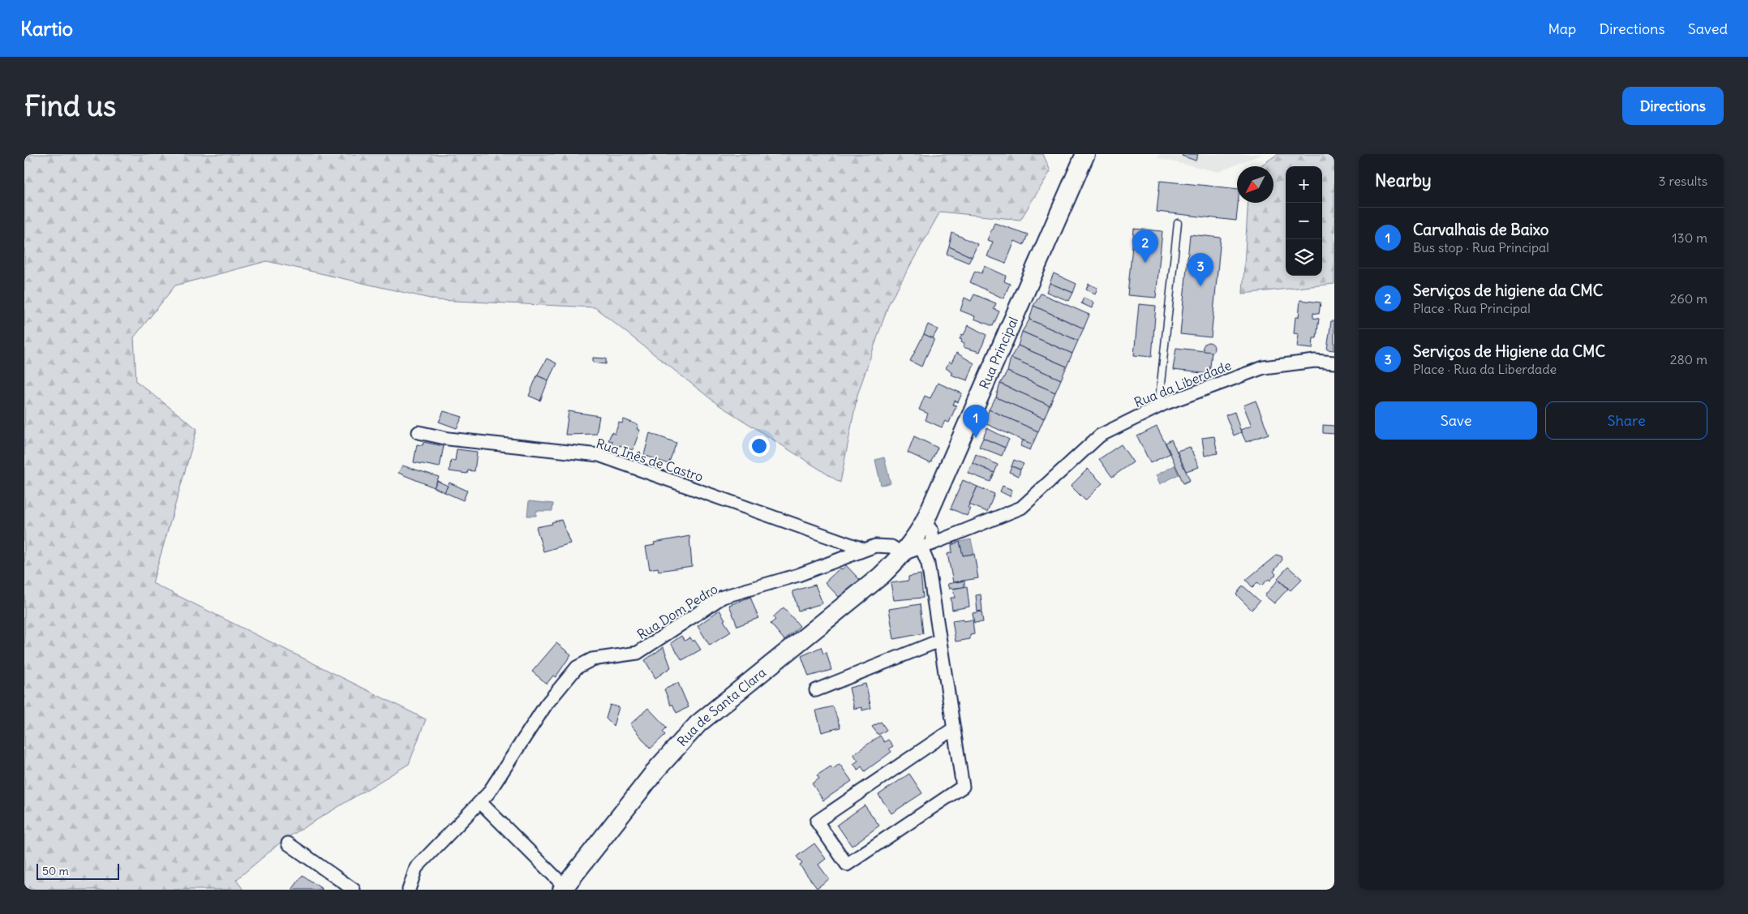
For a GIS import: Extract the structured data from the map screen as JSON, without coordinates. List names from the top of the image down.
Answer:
{
  "streets": {
    "street": [
      "Rua Principal",
      "Rua da Liberdade",
      "Rua Inês de Castro",
      "Rua Dom Pedro",
      "Rua de Santa Clara"
    ]
  },
  "crossings": [
    ["Rua Principal", "Rua da Liberdade"],
    ["Rua Principal", "Rua Dom Pedro"],
    ["Rua Principal", "Rua de Santa Clara"],
    ["Rua da Liberdade", "Rua Dom Pedro"],
    ["Rua da Liberdade", "Rua de Santa Clara"],
    ["Rua Inês de Castro", "Rua Dom Pedro"],
    ["Rua Dom Pedro", "Rua de Santa Clara"]
  ],
  "scale_bar": "50 m",
  "north": "bottom left",
  "page": {
    "header": "Kartio",
    "nav": ["Map", "Directions", "Saved"],
    "buttons": [
      "Directions",
      ["Save", "Share"]
    ],
    "title": "Find us",
    "heading": ["Nearby", "3 results"],
    "map_buttons": ["+", "−"],
    "list": [
      {
        "mark": "1",
        "name": "Carvalhais de Baixo",
        "note": "Bus stop · Rua Principal",
        "value": "130 m"
      },
      {
        "mark": "2",
        "name": "Serviços de higiene da CMC",
        "note": "Place · Rua Principal",
        "value": "260 m"
      },
      {
        "mark": "3",
        "name": "Serviços de Higiene da CMC",
        "note": "Place · Rua da Liberdade",
        "value": "280 m"
      }
    ],
    "pins": ["2", "3", "1"],
    "scale": "50 m"
  }
}
